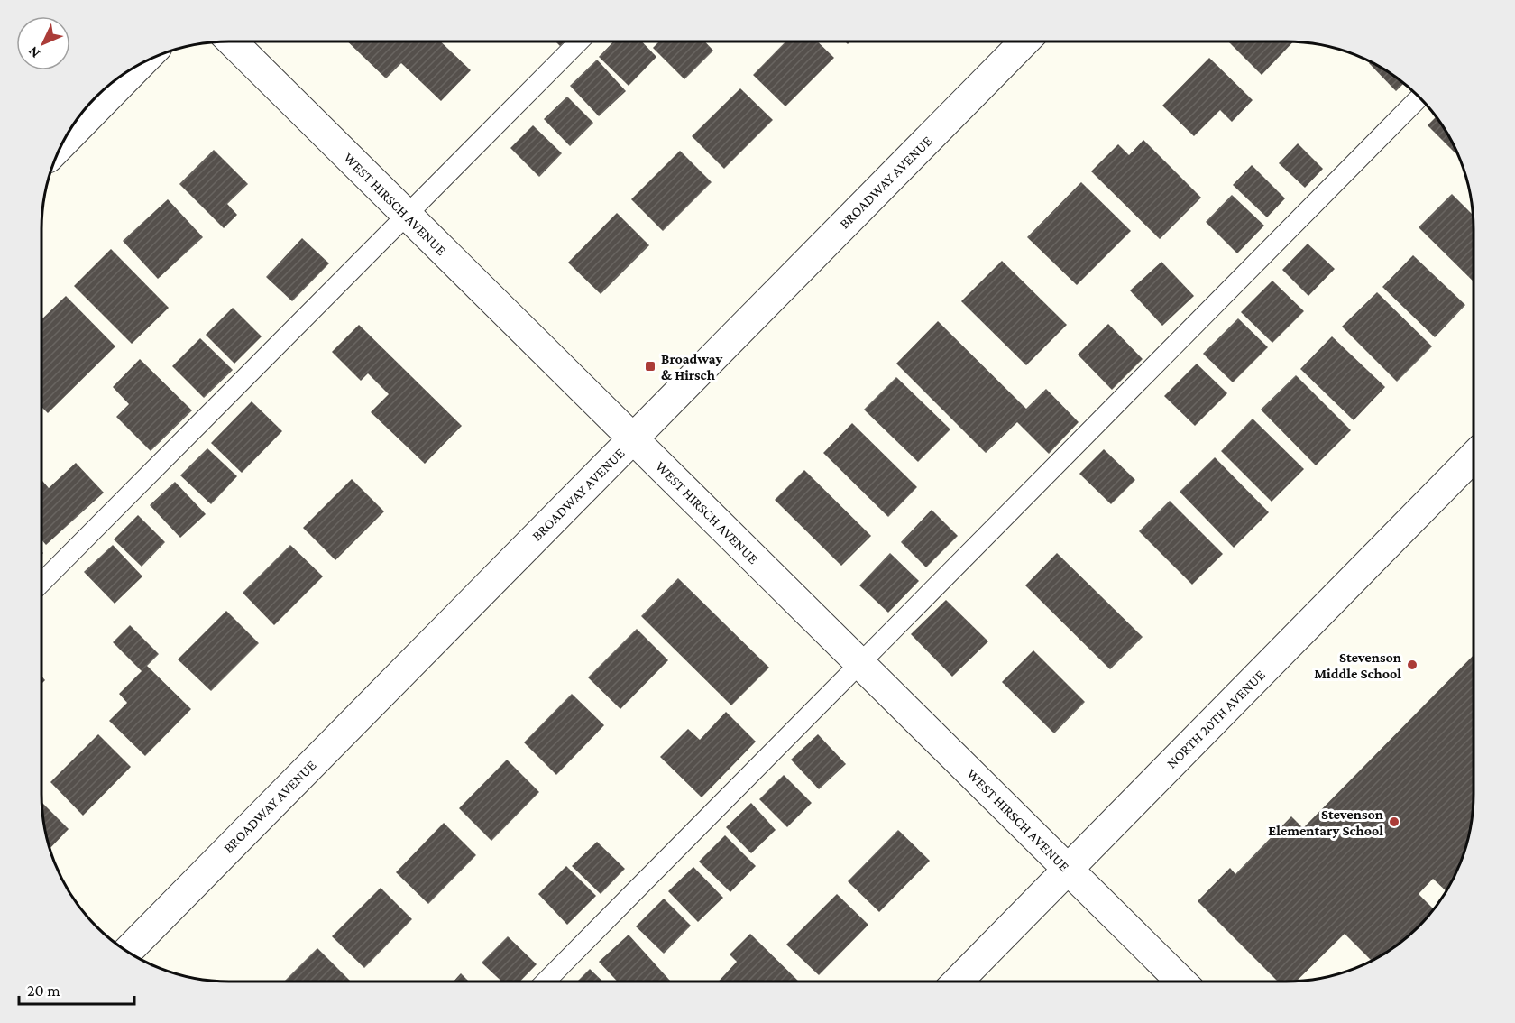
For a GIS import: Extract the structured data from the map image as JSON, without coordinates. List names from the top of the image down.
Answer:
{
  "streets": {
    "street": ["BROADWAY AVENUE", "WEST HIRSCH AVENUE", "NORTH 20TH AVENUE"]
  },
  "crossings": [
    ["BROADWAY AVENUE", "WEST HIRSCH AVENUE"],
    ["WEST HIRSCH AVENUE", "NORTH 20TH AVENUE"]
  ],
  "places": {
    "transit": ["Broadway & Hirsch"],
    "other": ["Stevenson Middle School", "Stevenson Elementary School"]
  },
  "scale_bar": "20 m",
  "north": "bottom left"
}
